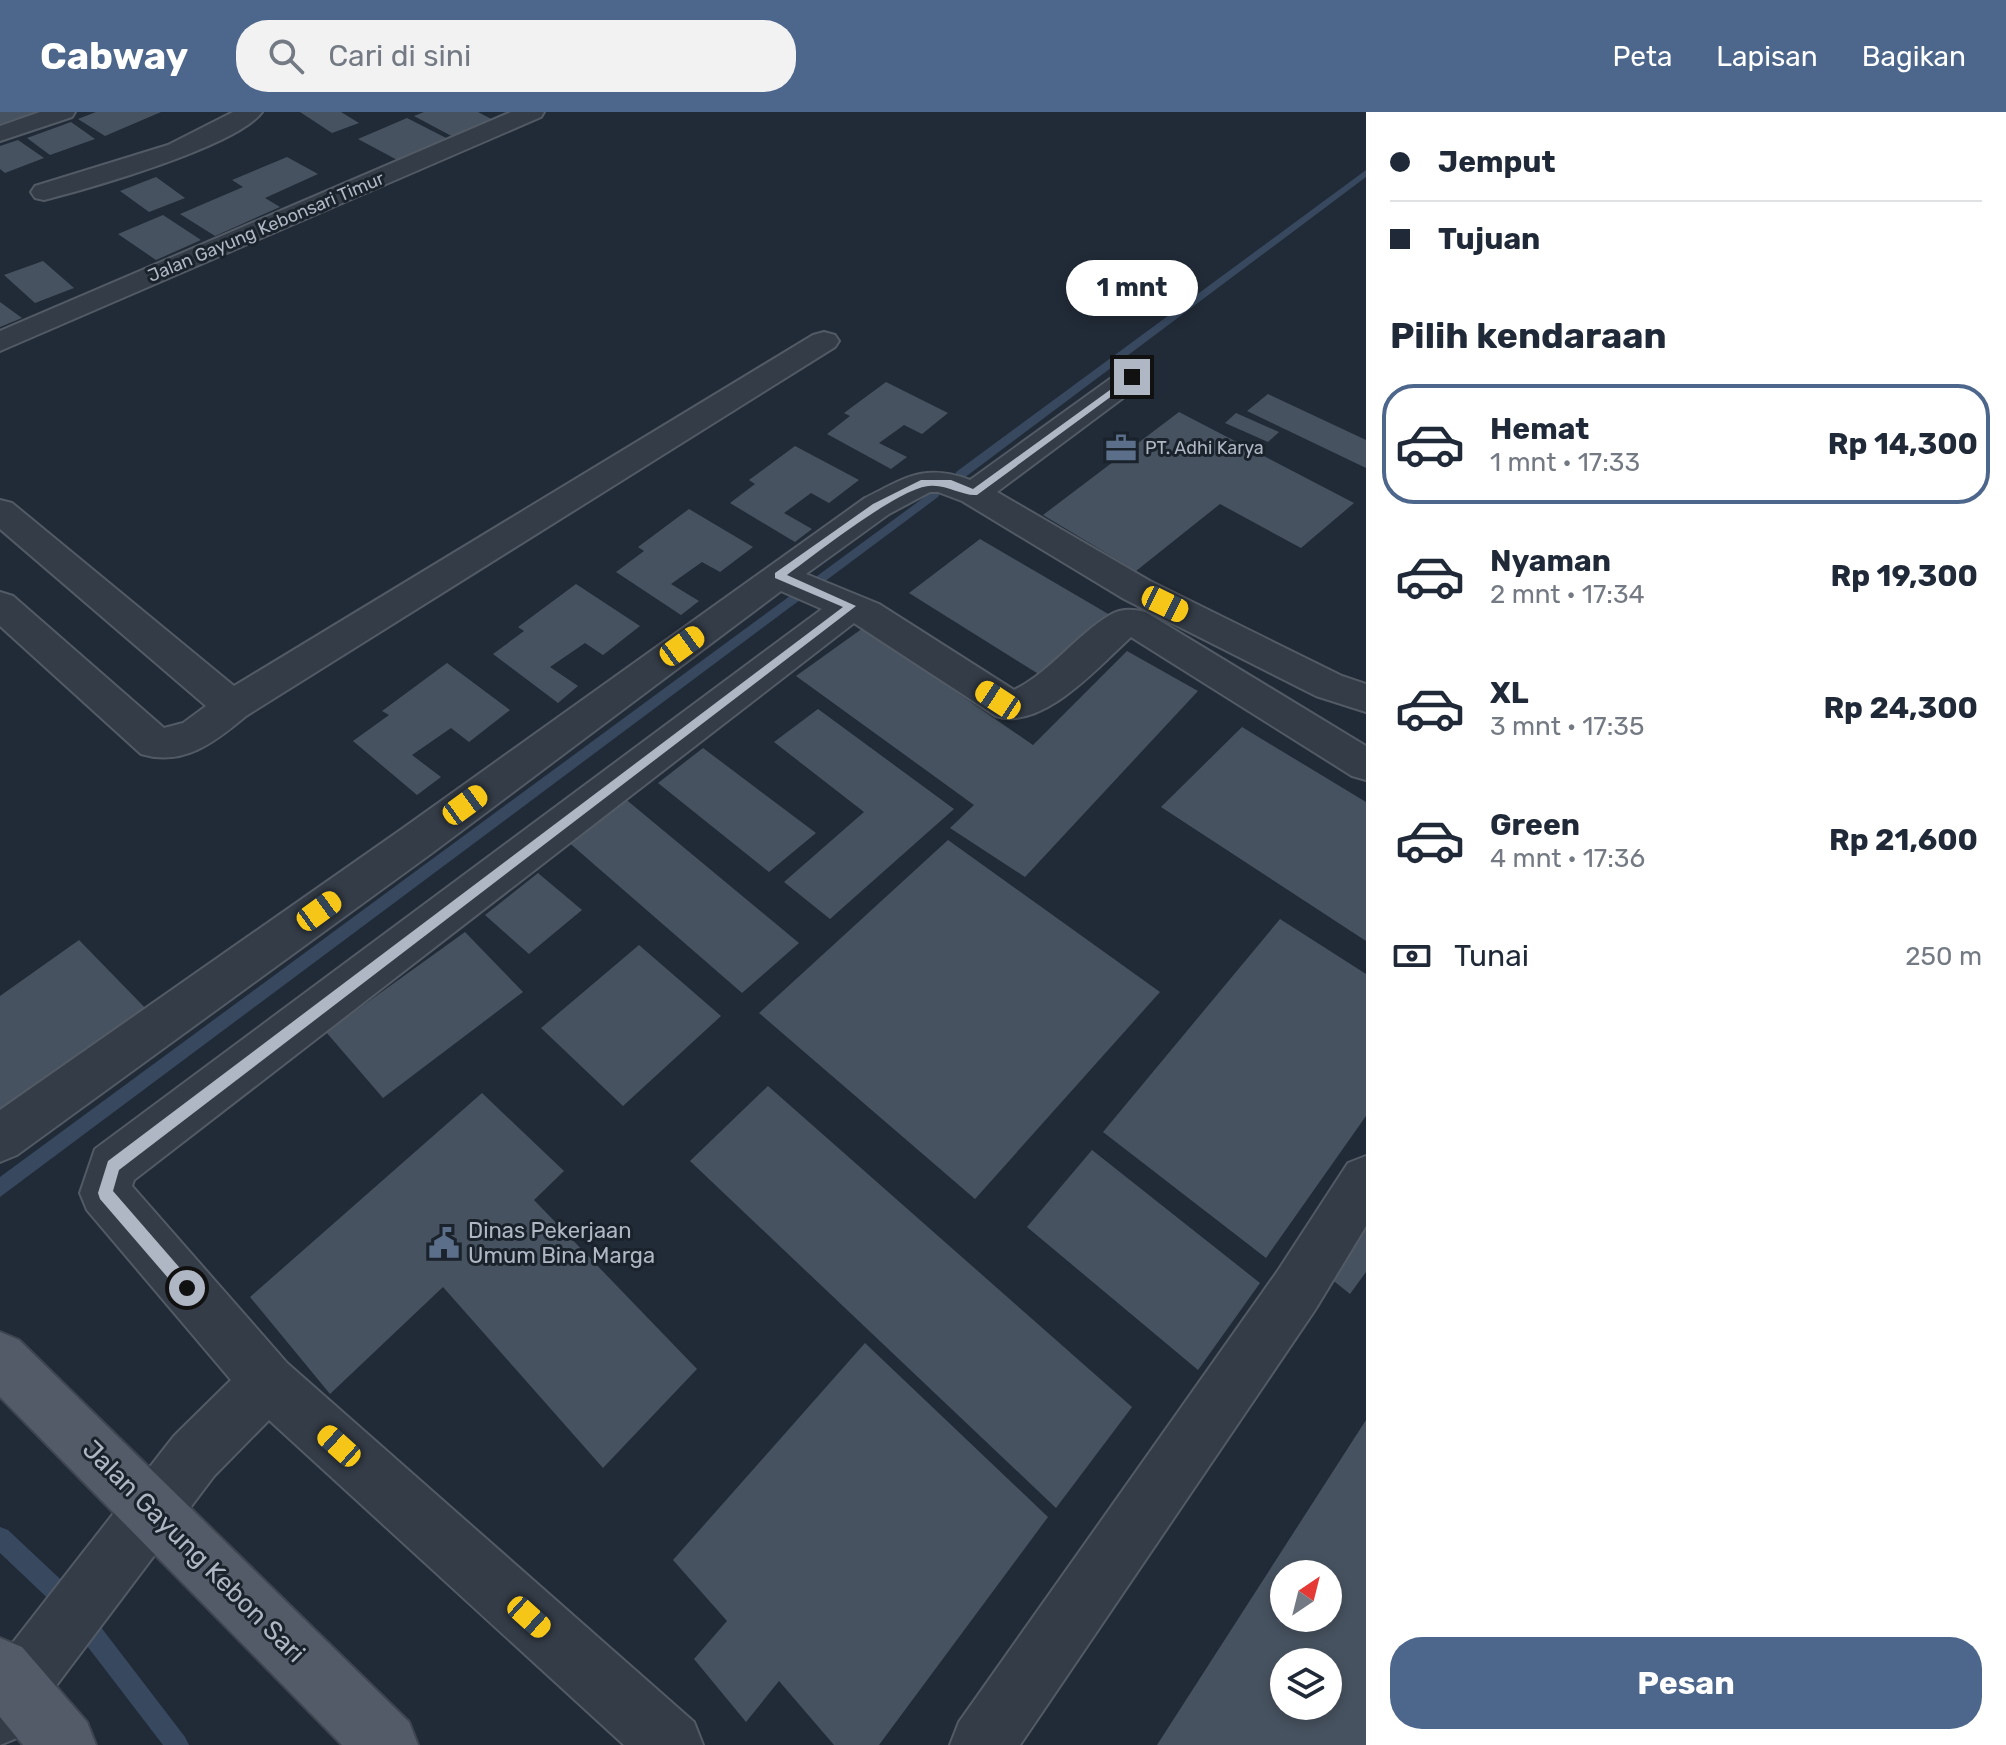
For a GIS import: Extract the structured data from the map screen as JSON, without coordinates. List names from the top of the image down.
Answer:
{
  "streets": {
    "main road": ["Jalan Gayung Kebon Sari"],
    "street": ["Jalan Gayung Kebonsari Timur"]
  },
  "places": {
    "office": ["PT. Adhi Karya"],
    "public building": ["Dinas Pekerjaan Umum Bina Marga"]
  },
  "north": "top right",
  "page": {
    "header": "Cabway",
    "search": "Cari di sini",
    "nav": ["Peta", "Lapisan", "Bagikan"],
    "banner": ["Jemput", "Tujuan"],
    "bubble": "1 mnt",
    "heading": "Pilih kendaraan",
    "list": [
      {
        "name": "Hemat",
        "note": "1 mnt · 17:33",
        "value": "Rp 14,300"
      },
      {
        "name": "Nyaman",
        "note": "2 mnt · 17:34",
        "value": "Rp 19,300"
      },
      {
        "name": "XL",
        "note": "3 mnt · 17:35",
        "value": "Rp 24,300"
      },
      {
        "name": "Green",
        "note": "4 mnt · 17:36",
        "value": "Rp 21,600"
      }
    ],
    "pay": ["Tunai", "250 m"],
    "buttons": "Pesan"
  }
}
